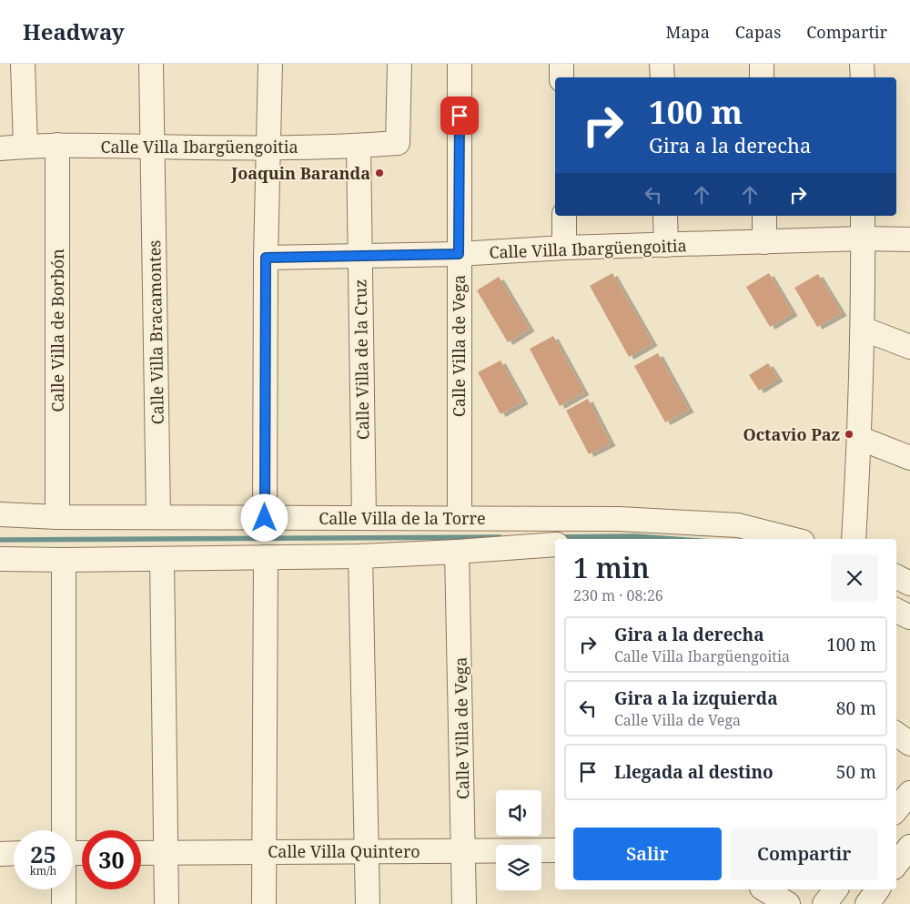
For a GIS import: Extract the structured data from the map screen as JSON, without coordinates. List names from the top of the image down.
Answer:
{
  "streets": {
    "street": [
      "Calle Villa Ibargüengoitia",
      "Calle Villa de Borbón",
      "Calle Villa Bracamontes",
      "Calle Villa de Vega",
      "Calle Villa de la Cruz",
      "Calle Villa de la Torre",
      "Calle Villa Quintero"
    ]
  },
  "crossings": [
    ["Calle Villa Ibargüengoitia", "Calle Villa de Borbón"],
    ["Calle Villa Ibargüengoitia", "Calle Villa Bracamontes"],
    ["Calle Villa Ibargüengoitia", "Calle Villa de Vega"],
    ["Calle Villa Ibargüengoitia", "Calle Villa de la Cruz"],
    ["Calle Villa de Borbón", "Calle Villa de la Torre"],
    ["Calle Villa Bracamontes", "Calle Villa de la Torre"],
    ["Calle Villa de Vega", "Calle Villa de la Torre"],
    ["Calle Villa de Vega", "Calle Villa Quintero"],
    ["Calle Villa de la Cruz", "Calle Villa de la Torre"]
  ],
  "places": ["Joaquin Baranda", "Octavio Paz"],
  "page": {
    "header": "Headway",
    "nav": ["Mapa", "Capas", "Compartir"],
    "turn": ["100 m", "Gira a la derecha"],
    "heading": ["1 min", "230 m · 08:26"],
    "list": [
      {
        "name": "Gira a la derecha",
        "note": "Calle Villa Ibargüengoitia",
        "value": "100 m"
      },
      {
        "name": "Gira a la izquierda",
        "note": "Calle Villa de Vega",
        "value": "80 m"
      },
      {
        "name": "Llegada al destino",
        "value": "50 m"
      }
    ],
    "buttons": ["Salir", "Compartir"],
    "speed": "25 km/h",
    "limit": "30"
  }
}
